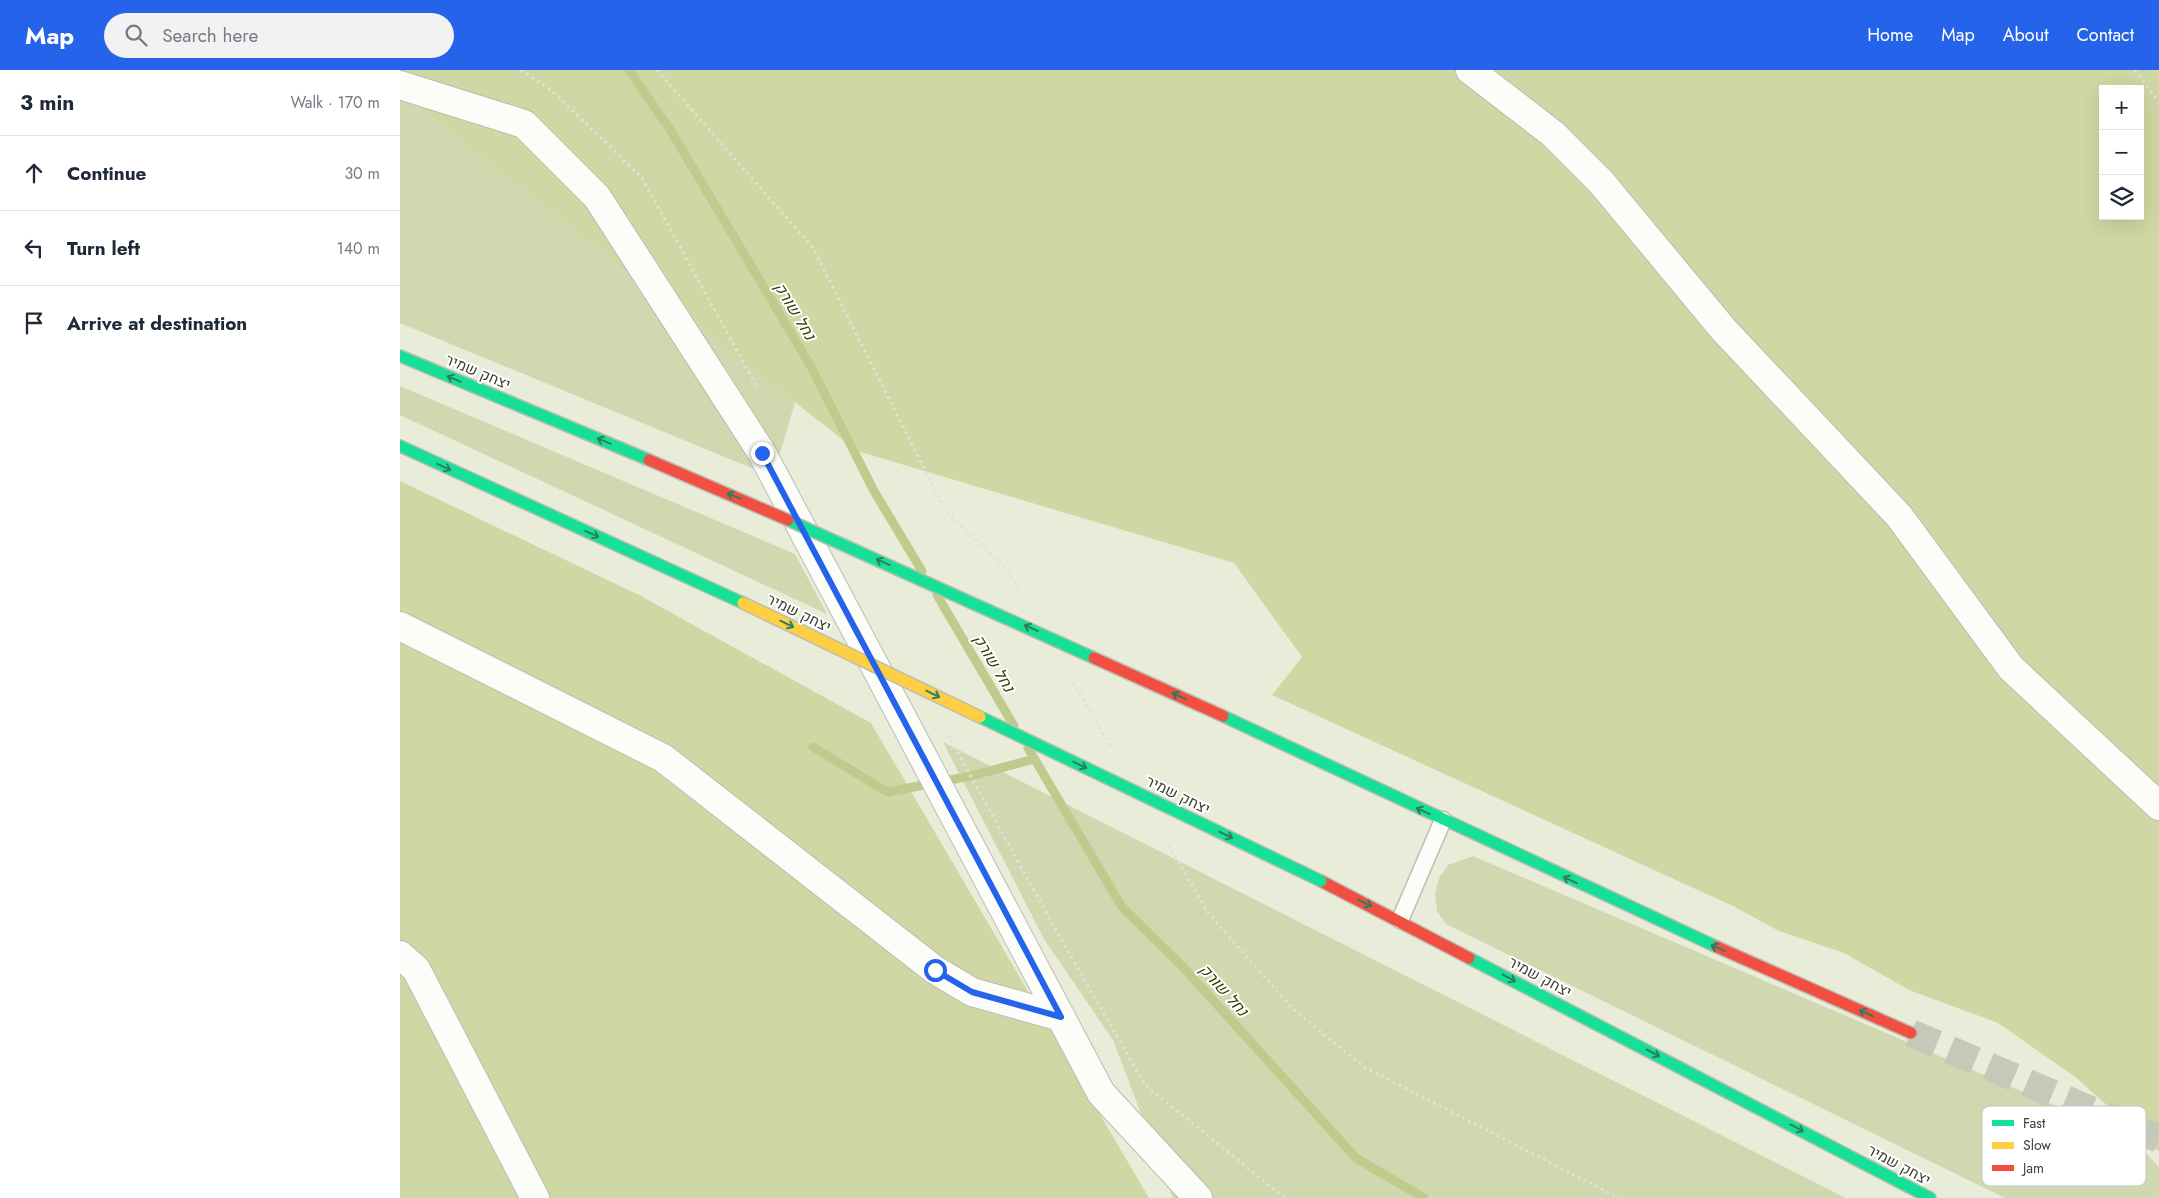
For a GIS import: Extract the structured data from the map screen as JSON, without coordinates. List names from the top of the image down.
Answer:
{
  "streets": {
    "highway": ["יצחק שמיר"]
  },
  "water": ["נחל שורק"],
  "legend": ["Fast", "Slow", "Jam"],
  "page": {
    "header": "Map",
    "search": "Search here",
    "nav": [
      "Home",
      "Map",
      "About",
      "Contact"
    ],
    "heading": ["3 min", "Walk · 170 m"],
    "map_buttons": ["+", "−"],
    "list": [
      ["Continue", "30 m"],
      ["Turn left", "140 m"],
      "Arrive at destination"
    ]
  }
}
